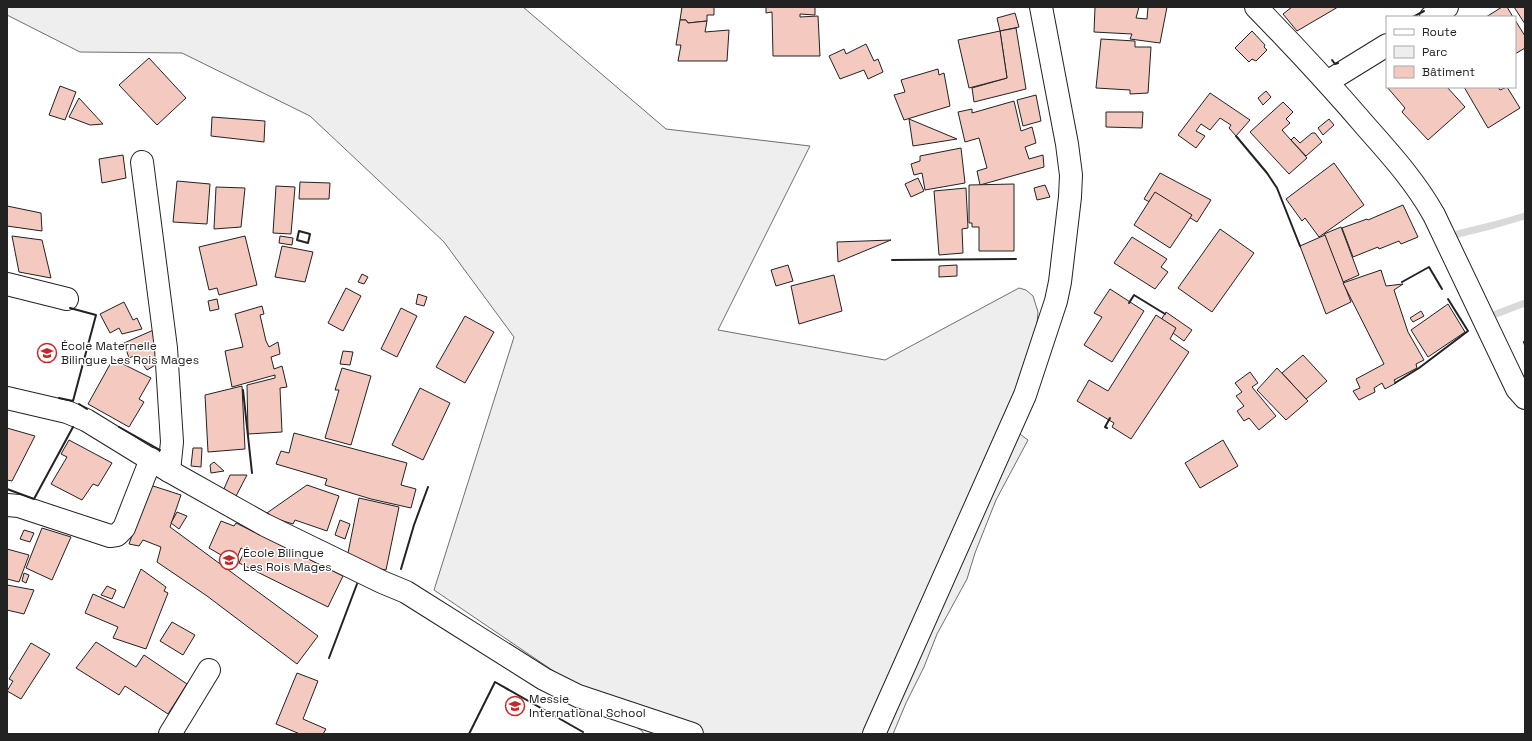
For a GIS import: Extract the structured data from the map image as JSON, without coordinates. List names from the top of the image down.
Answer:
{
  "places": {
    "school or university": ["École Maternelle Bilingue Les Rois Mages", "École Bilingue Les Rois Mages", "Messie International School"]
  },
  "legend": ["Route", "Parc", "Bâtiment"]
}
